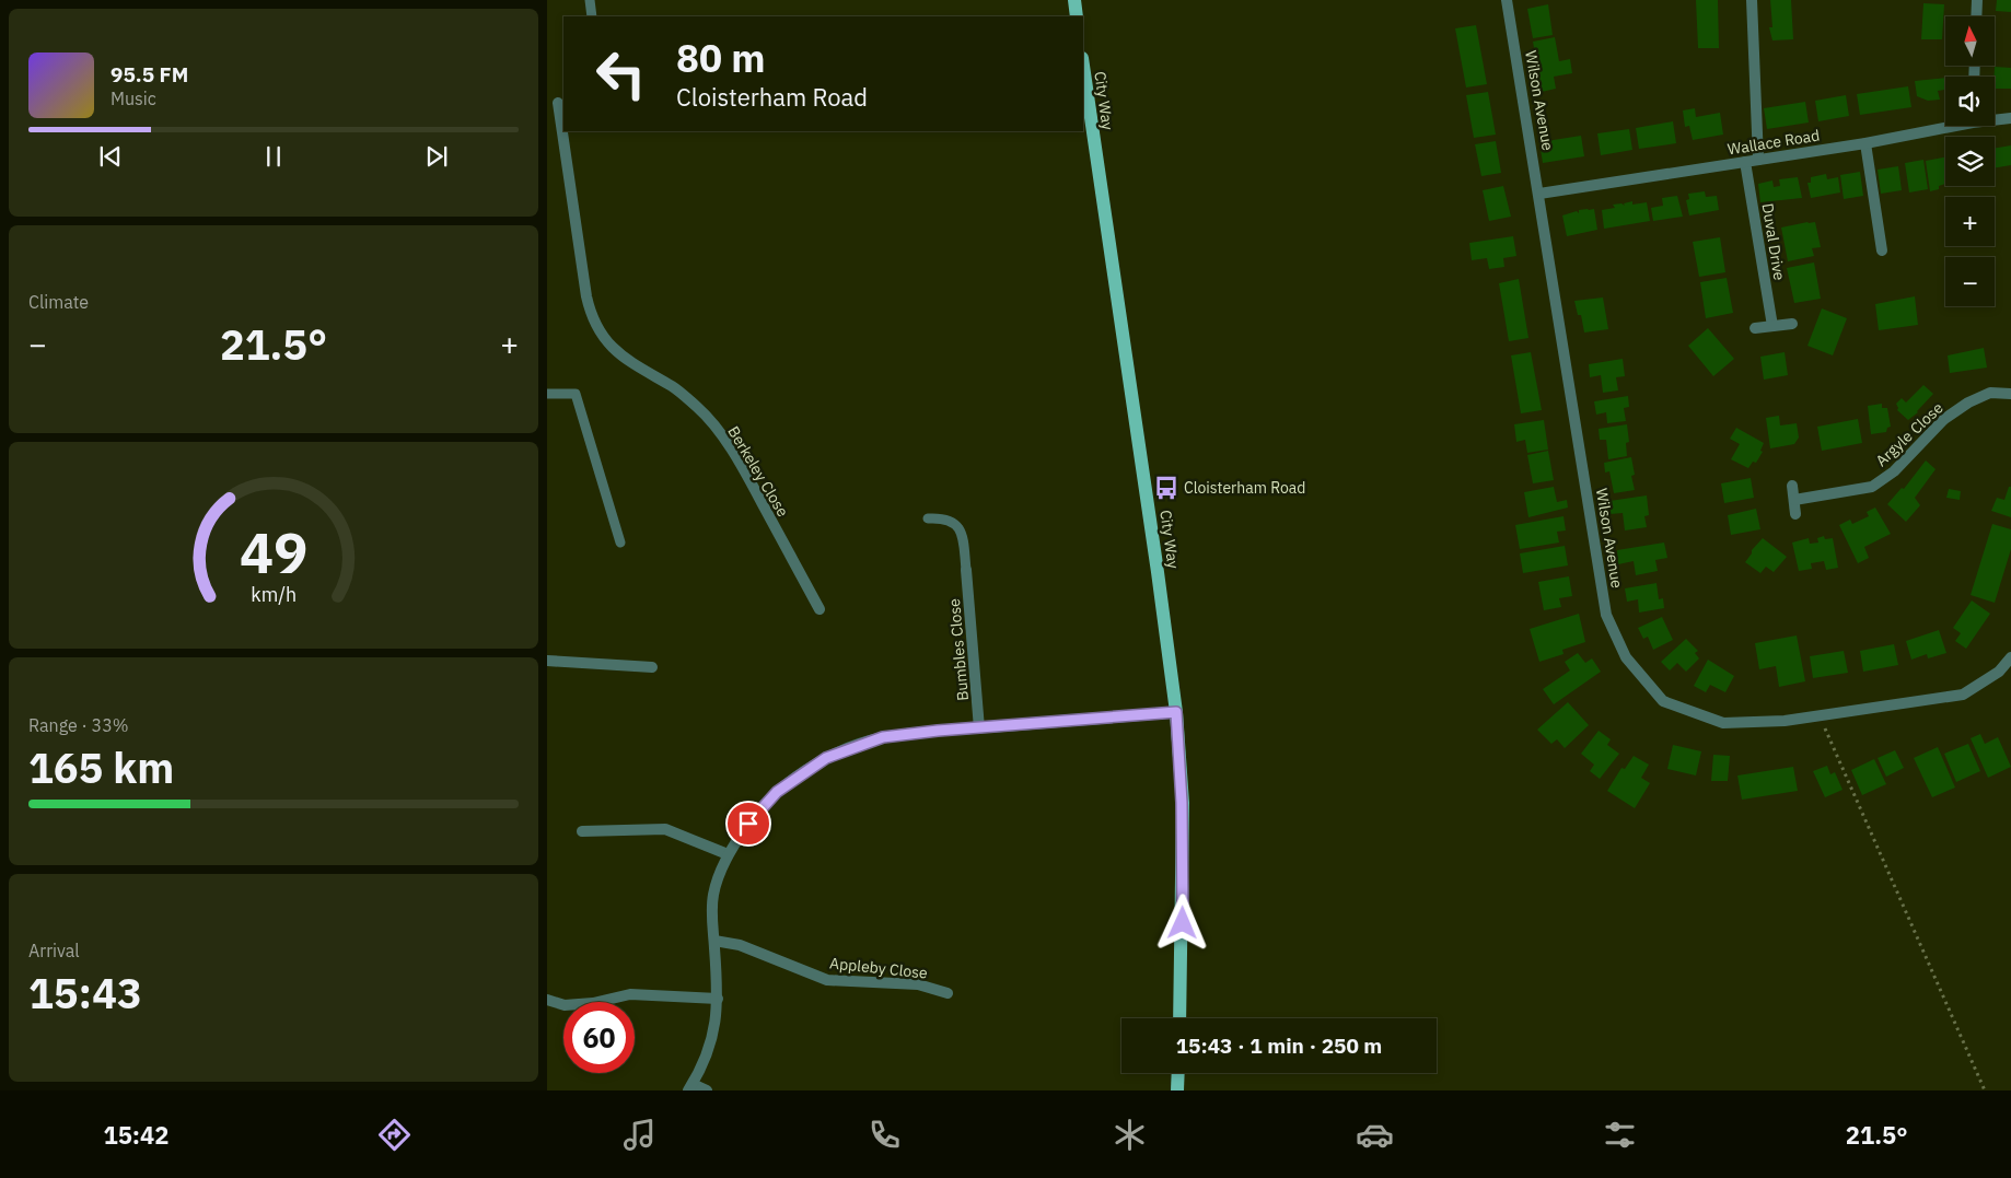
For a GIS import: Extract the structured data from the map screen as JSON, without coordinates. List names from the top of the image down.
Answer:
{
  "streets": {
    "main road": ["City Way"],
    "street": [
      "Wilson Avenue",
      "Wallace Road",
      "Duval Drive",
      "Argyle Close",
      "Berkeley Close",
      "Bumbles Close",
      "Appleby Close"
    ]
  },
  "crossings": [
    ["Wilson Avenue", "Wallace Road"],
    ["Wallace Road", "Duval Drive"]
  ],
  "places": {
    "bus stop": ["Cloisterham Road"]
  },
  "north": "top",
  "page": {
    "map_buttons": ["+", "−"],
    "turn": ["80 m", "Cloisterham Road"],
    "song": ["95.5 FM", "Music"],
    "tile": [
      "Climate",
      ["Range · 33%", "165 km"],
      ["Arrival", "15:43"]
    ],
    "heat": ["−", "21.5°", "+"],
    "limit": "60",
    "trip": "15:43 · 1 min · 250 m",
    "tabs": ["15:42", "21.5°"],
    "gauge": ["49", "km/h"]
  }
}
